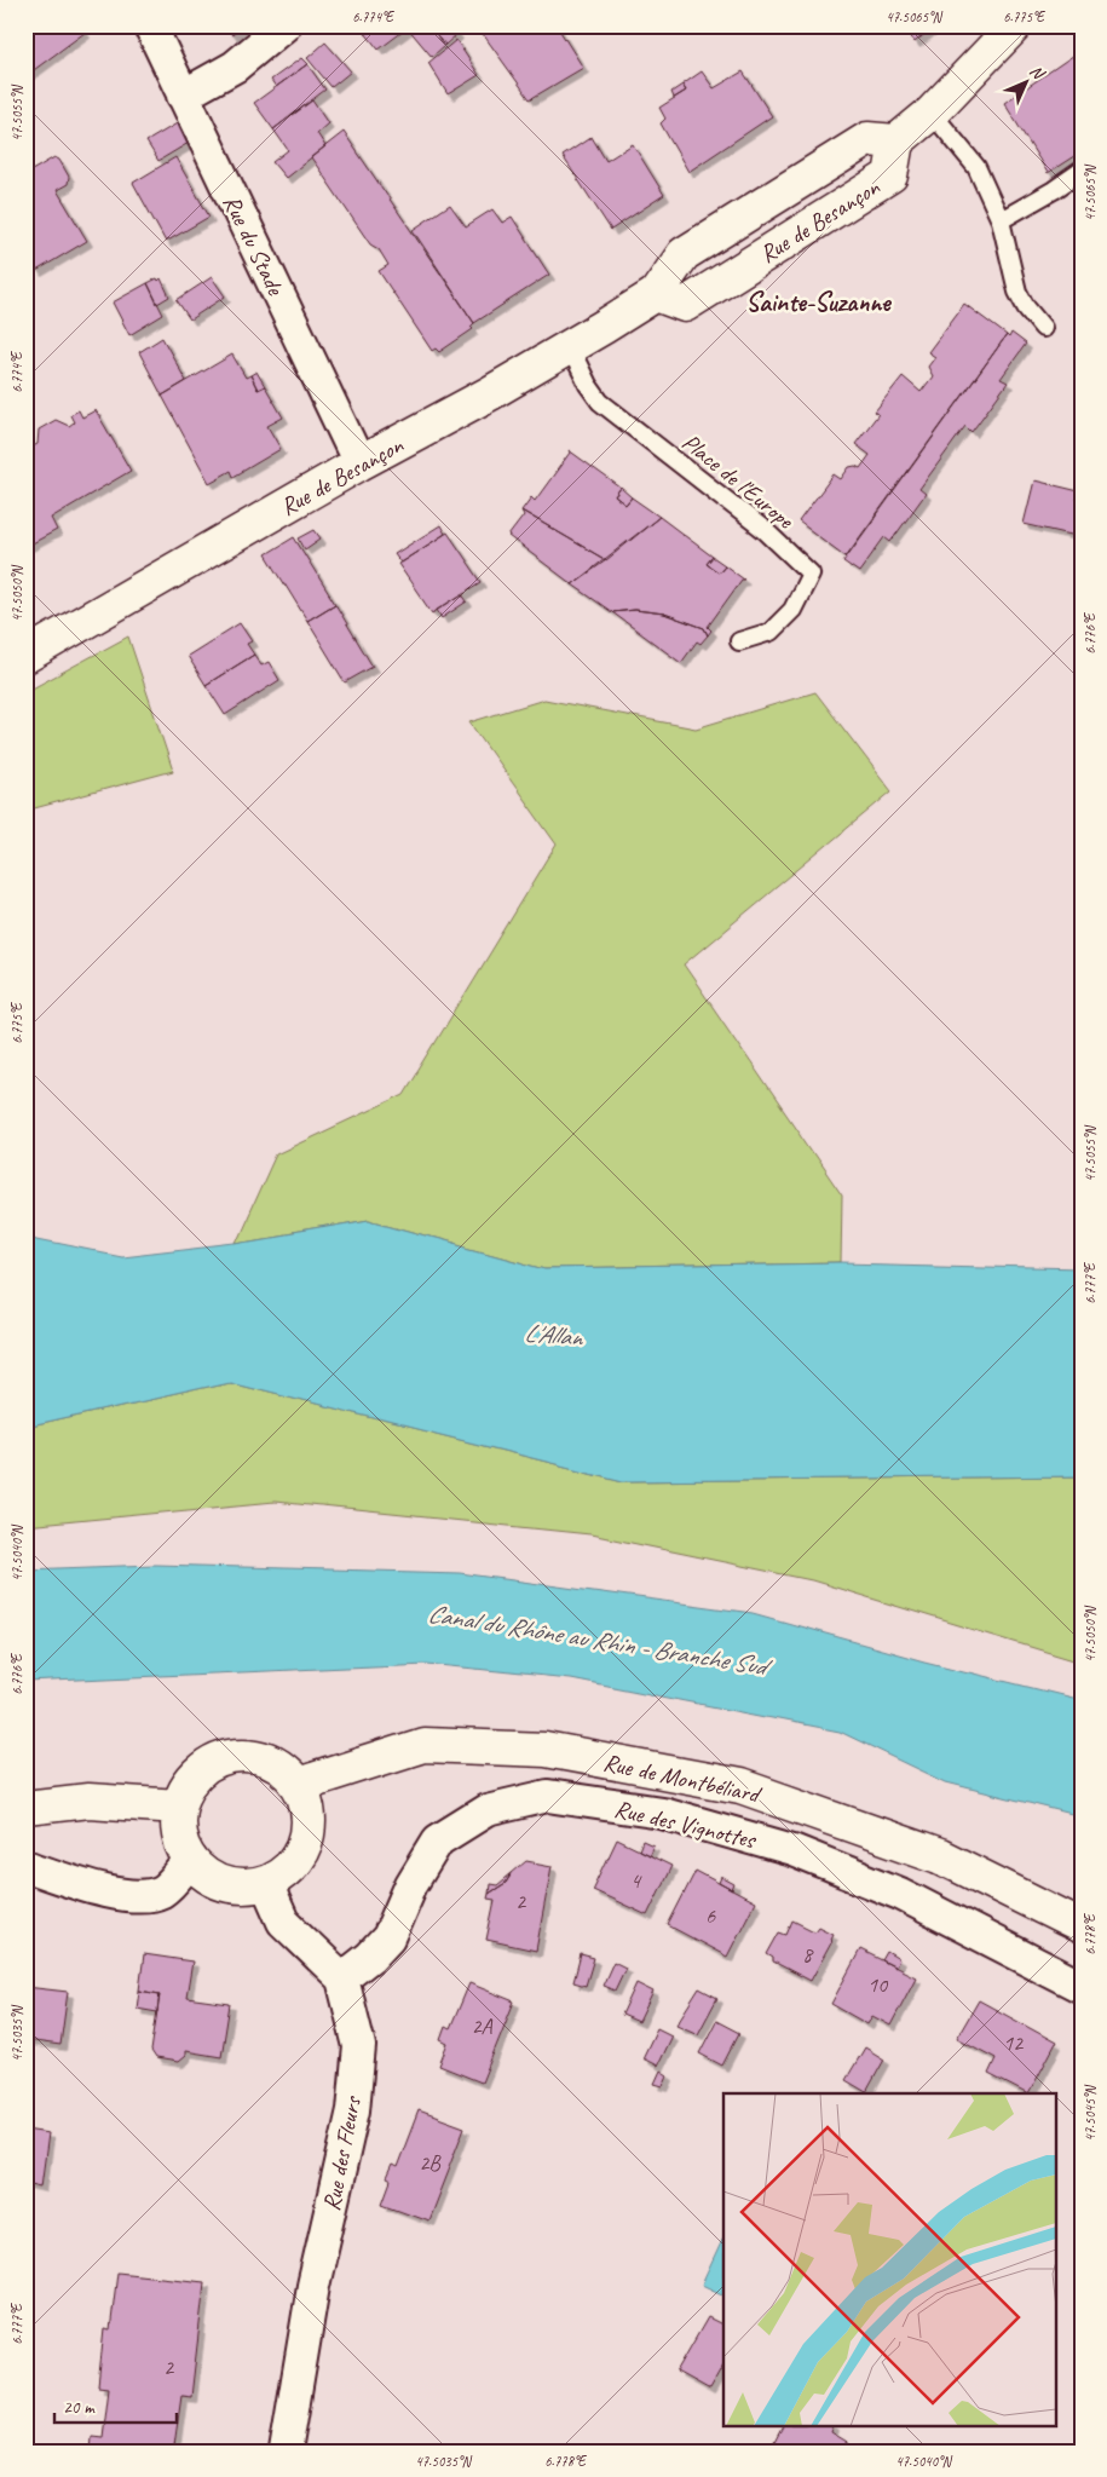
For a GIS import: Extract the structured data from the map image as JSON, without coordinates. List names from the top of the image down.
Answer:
{
  "streets": {
    "main road": ["Rue de Besançon", "Rue de Montbéliard"],
    "street": ["Rue du Stade", "Rue des Vignottes", "Rue des Fleurs"],
    "lane": ["Place de l'Europe"]
  },
  "crossings": [
    ["Rue de Besançon", "Rue du Stade"],
    ["Rue de Besançon", "Place de l'Europe"],
    ["Rue des Vignottes", "Rue des Fleurs"]
  ],
  "districts": ["Sainte-Suzanne"],
  "water": ["L'Allan", "Canal du Rhône au Rhin - Branche Sud"],
  "house_numbers": [
    "4",
    "2",
    "6",
    "8",
    "10",
    "2A",
    "12",
    "2B",
    "2"
  ],
  "scale_bar": "20 m",
  "north": "top right",
  "coordinates": [
    "6.774°E",
    "47.5065°N",
    "6.775°E",
    "47.5055°N",
    "47.5050°N",
    "6.776°E",
    "6.777°E",
    "47.5040°N",
    "6.778°E",
    "47.5035°N",
    "47.5045°N"
  ]
}
